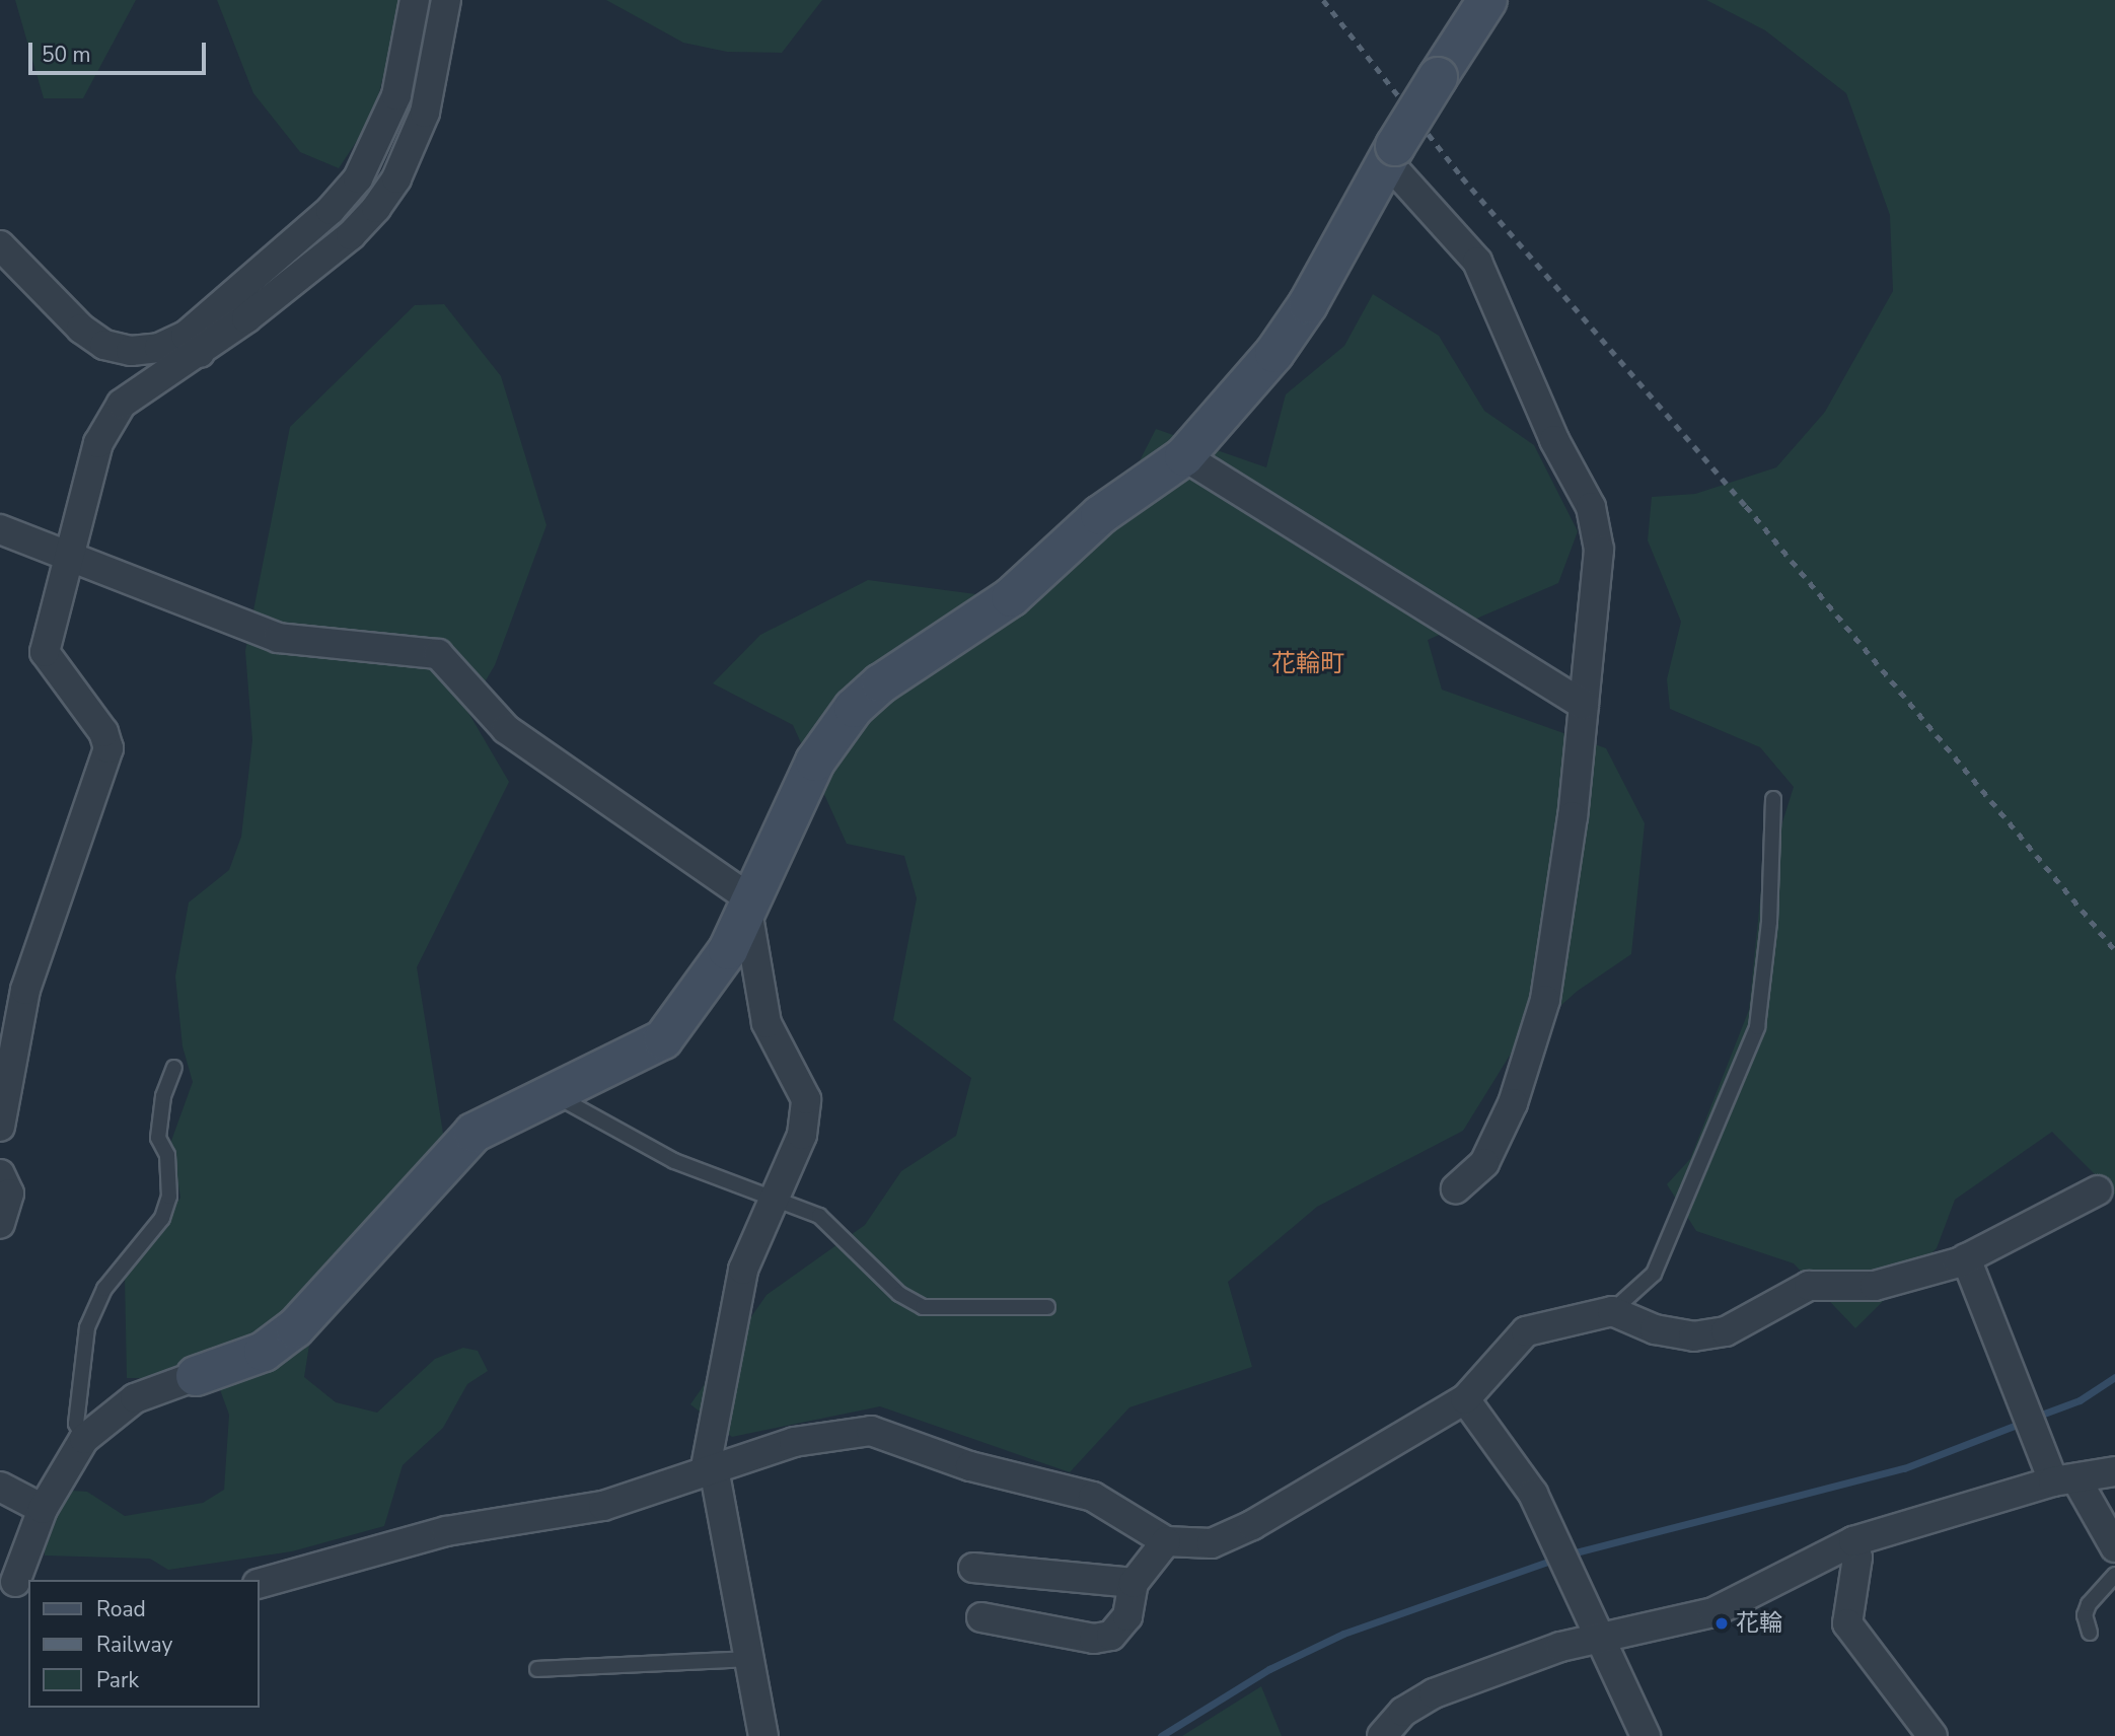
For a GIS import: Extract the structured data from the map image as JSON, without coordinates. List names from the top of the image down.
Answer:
{
  "districts": ["花輪町"],
  "places": ["花輪"],
  "legend": ["Road", "Railway", "Park"],
  "scale_bar": "50 m"
}
